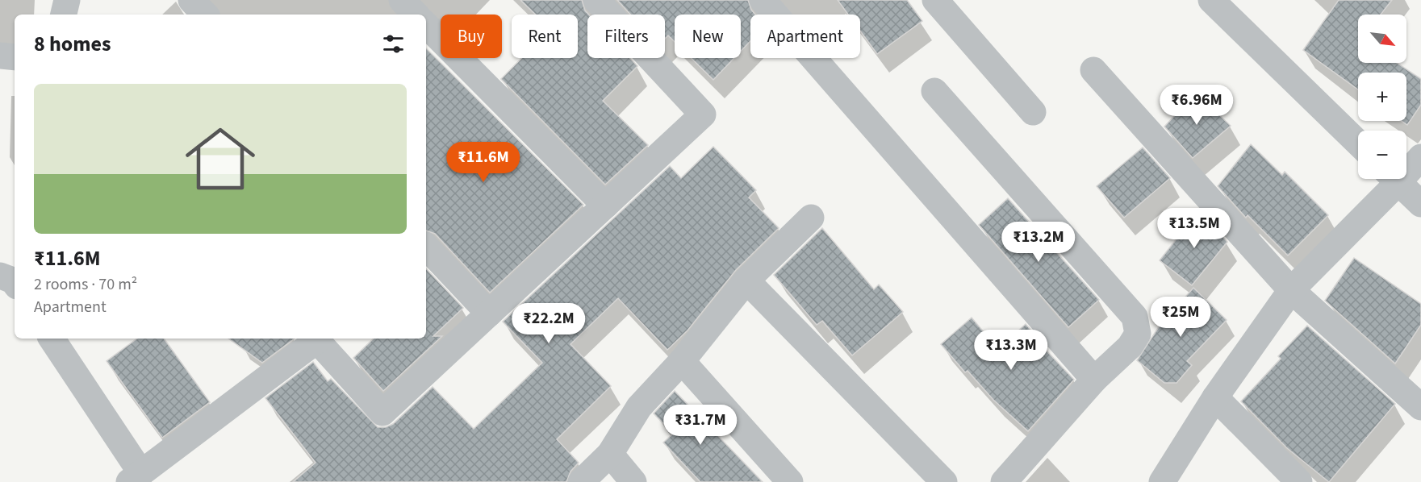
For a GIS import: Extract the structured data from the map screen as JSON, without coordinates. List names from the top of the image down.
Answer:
{
  "north": "bottom right",
  "page": {
    "map_buttons": ["+", "−"],
    "chip": [
      "Buy",
      "Rent",
      "Filters",
      "New",
      "Apartment"
    ],
    "heading": "8 homes",
    "list": [
      {
        "name": "₹11.6M",
        "note": "2 rooms · 70 m² · Apartment"
      }
    ],
    "price": [
      "₹6.96M",
      "₹11.6M",
      "₹13.5M",
      "₹13.2M",
      "₹25M",
      "₹22.2M",
      "₹13.3M",
      "₹31.7M"
    ]
  }
}
